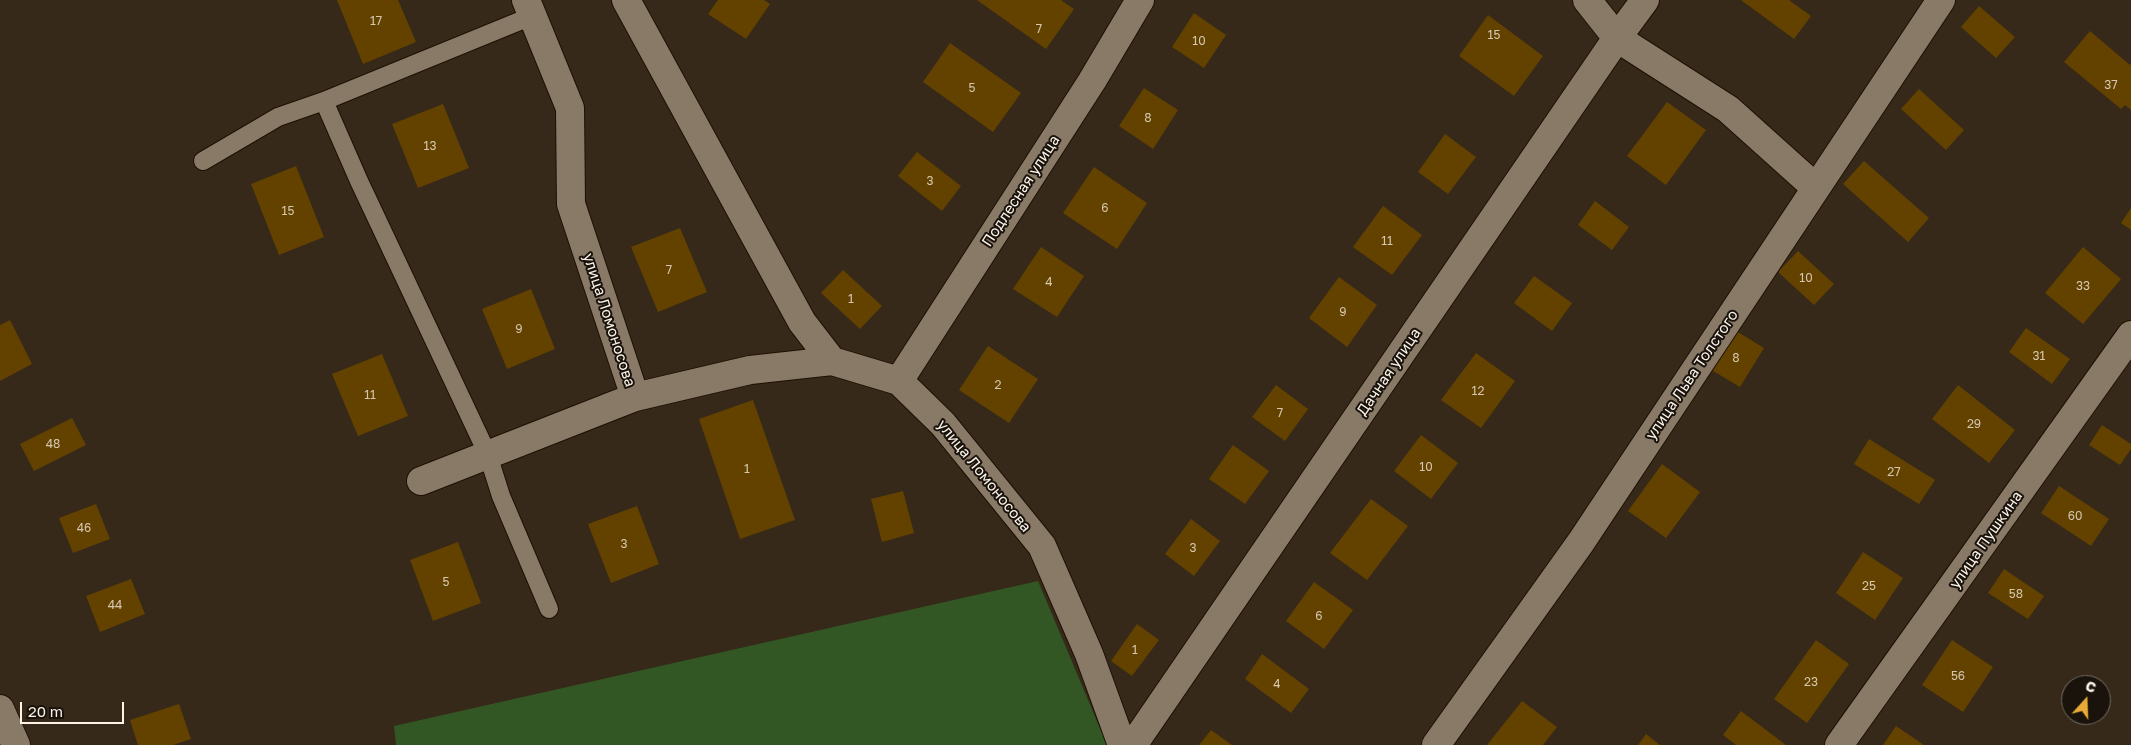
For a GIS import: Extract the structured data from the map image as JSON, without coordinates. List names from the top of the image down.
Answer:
{
  "streets": {
    "street": [
      "Подлесная улица",
      "улица Ломоносова",
      "Дачная улица",
      "улица Льва Толстого",
      "улица Пушкина"
    ]
  },
  "crossings": [
    ["Подлесная улица", "улица Ломоносова"]
  ],
  "house_numbers": [
    "17",
    "7",
    "15",
    "10",
    "37",
    "5",
    "8",
    "13",
    "3",
    "6",
    "15",
    "11",
    "7",
    "10",
    "4",
    "33",
    "1",
    "9",
    "9",
    "31",
    "8",
    "2",
    "12",
    "11",
    "7",
    "29",
    "48",
    "10",
    "1",
    "27",
    "60",
    "46",
    "3",
    "3",
    "5",
    "25",
    "58",
    "44",
    "6",
    "1",
    "56",
    "23",
    "4"
  ],
  "scale_bar": "20 m",
  "north": "top"
}
